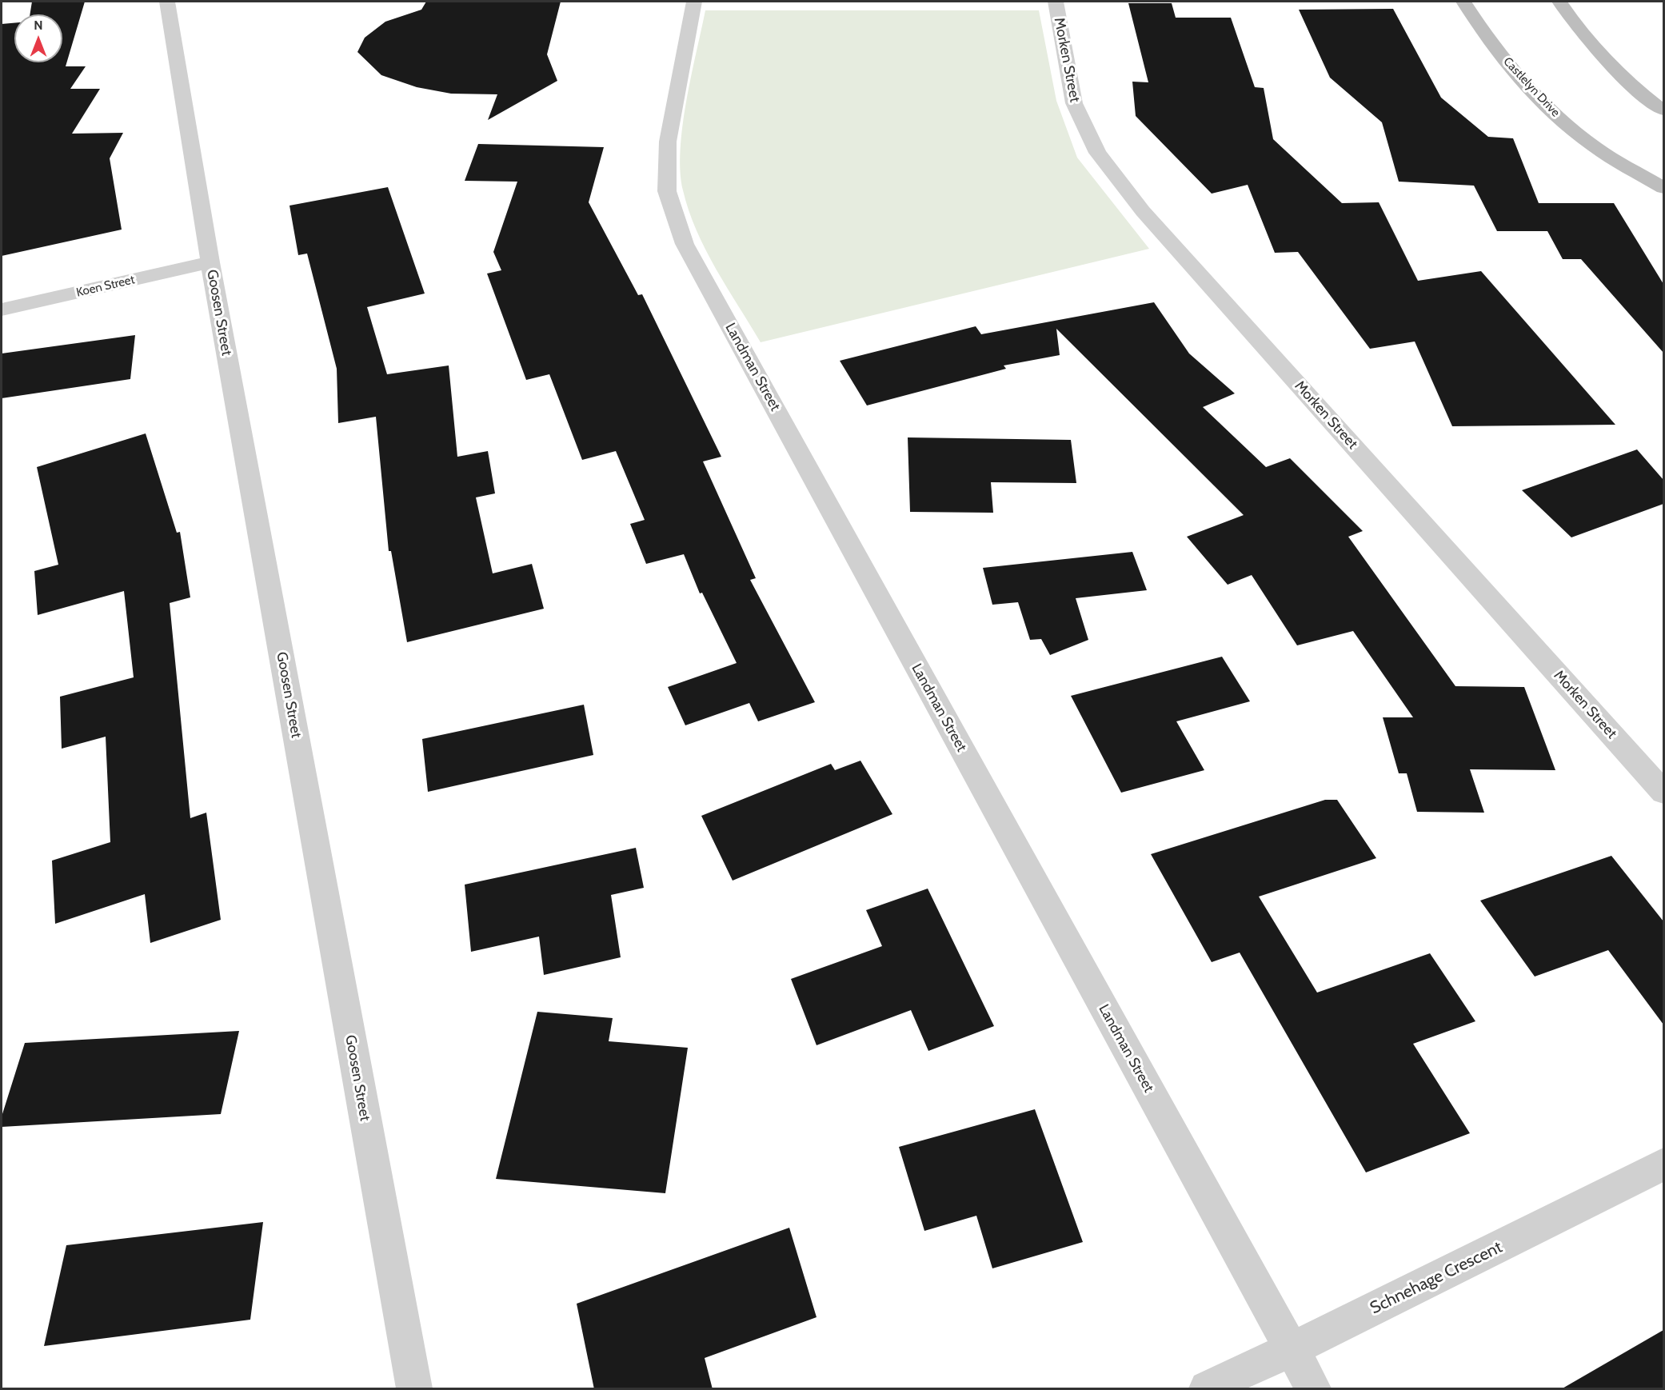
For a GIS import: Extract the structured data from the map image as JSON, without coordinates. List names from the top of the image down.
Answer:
{
  "streets": {
    "street": [
      "Morken Street",
      "Castlelyn Drive",
      "Koen Street",
      "Goosen Street",
      "Landman Street",
      "Schnehage Crescent"
    ]
  },
  "crossings": [
    ["Koen Street", "Goosen Street"],
    ["Landman Street", "Schnehage Crescent"]
  ],
  "north": "top"
}
